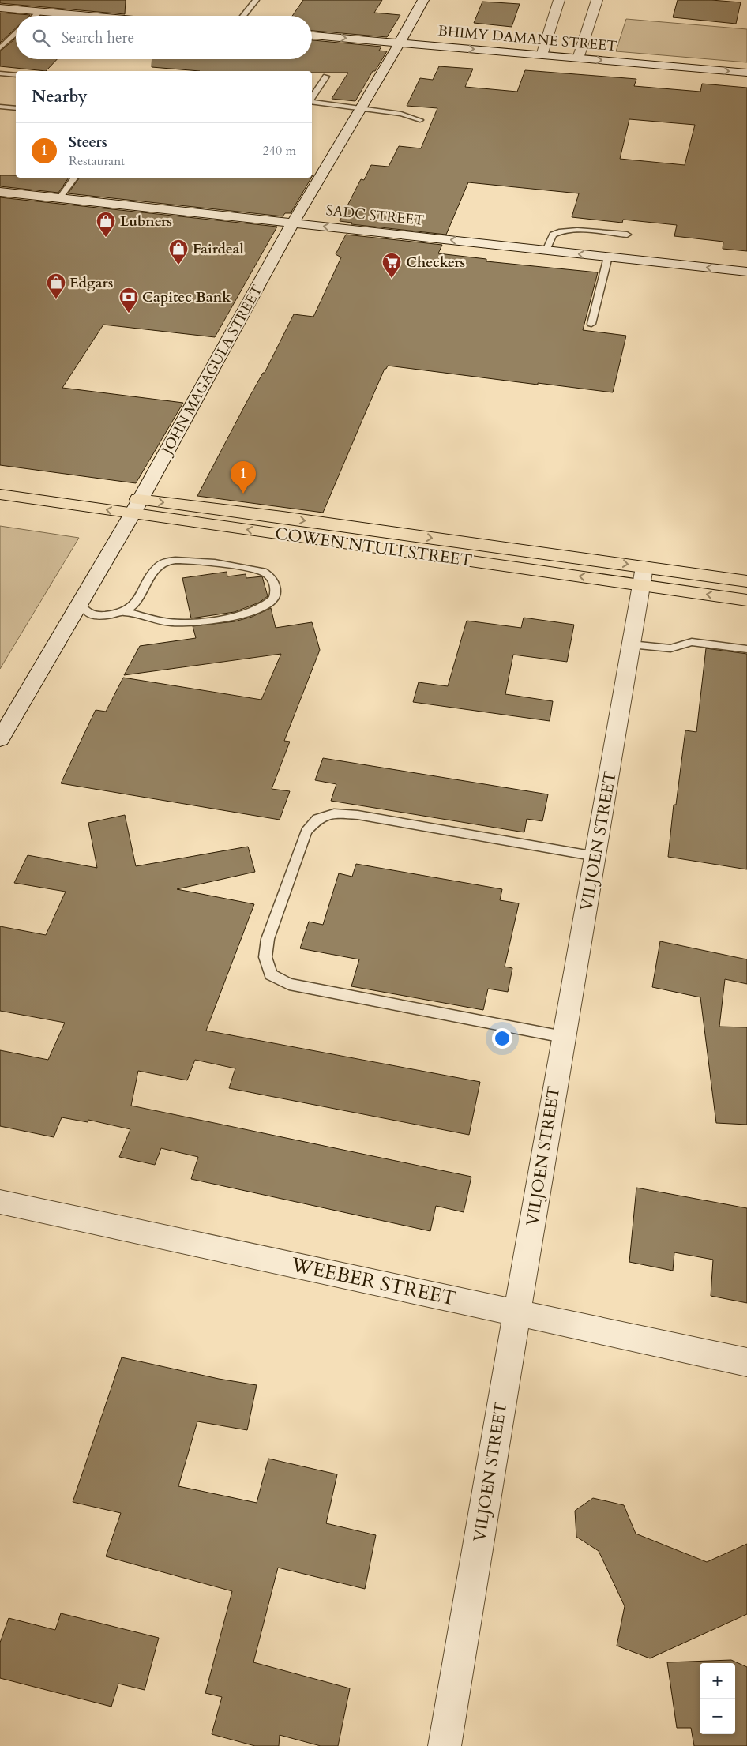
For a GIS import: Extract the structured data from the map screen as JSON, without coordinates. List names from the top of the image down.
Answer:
{
  "streets": {
    "highway": ["COWEN NTULI STREET"],
    "street": [
      "BHIMY DAMANE STREET",
      "SADC STREET",
      "JOHN MAGAGULA STREET",
      "VILJOEN STREET",
      "WEEBER STREET"
    ]
  },
  "crossings": [
    ["BHIMY DAMANE STREET", "JOHN MAGAGULA STREET"],
    ["SADC STREET", "JOHN MAGAGULA STREET"],
    ["JOHN MAGAGULA STREET", "COWEN NTULI STREET"],
    ["COWEN NTULI STREET", "VILJOEN STREET"],
    ["VILJOEN STREET", "WEEBER STREET"]
  ],
  "one_way": ["BHIMY DAMANE STREET", "SADC STREET"],
  "places": {
    "shop": ["Lubners", "Fairdeal", "Edgars"],
    "supermarket": ["Checkers"],
    "bank": ["Capitec Bank"]
  },
  "page": {
    "search": "Search here",
    "heading": "Nearby",
    "list": [
      {
        "mark": "1",
        "name": "Steers",
        "note": "Restaurant",
        "value": "240 m"
      }
    ],
    "pins": "1",
    "map_buttons": ["+", "−"]
  }
}
